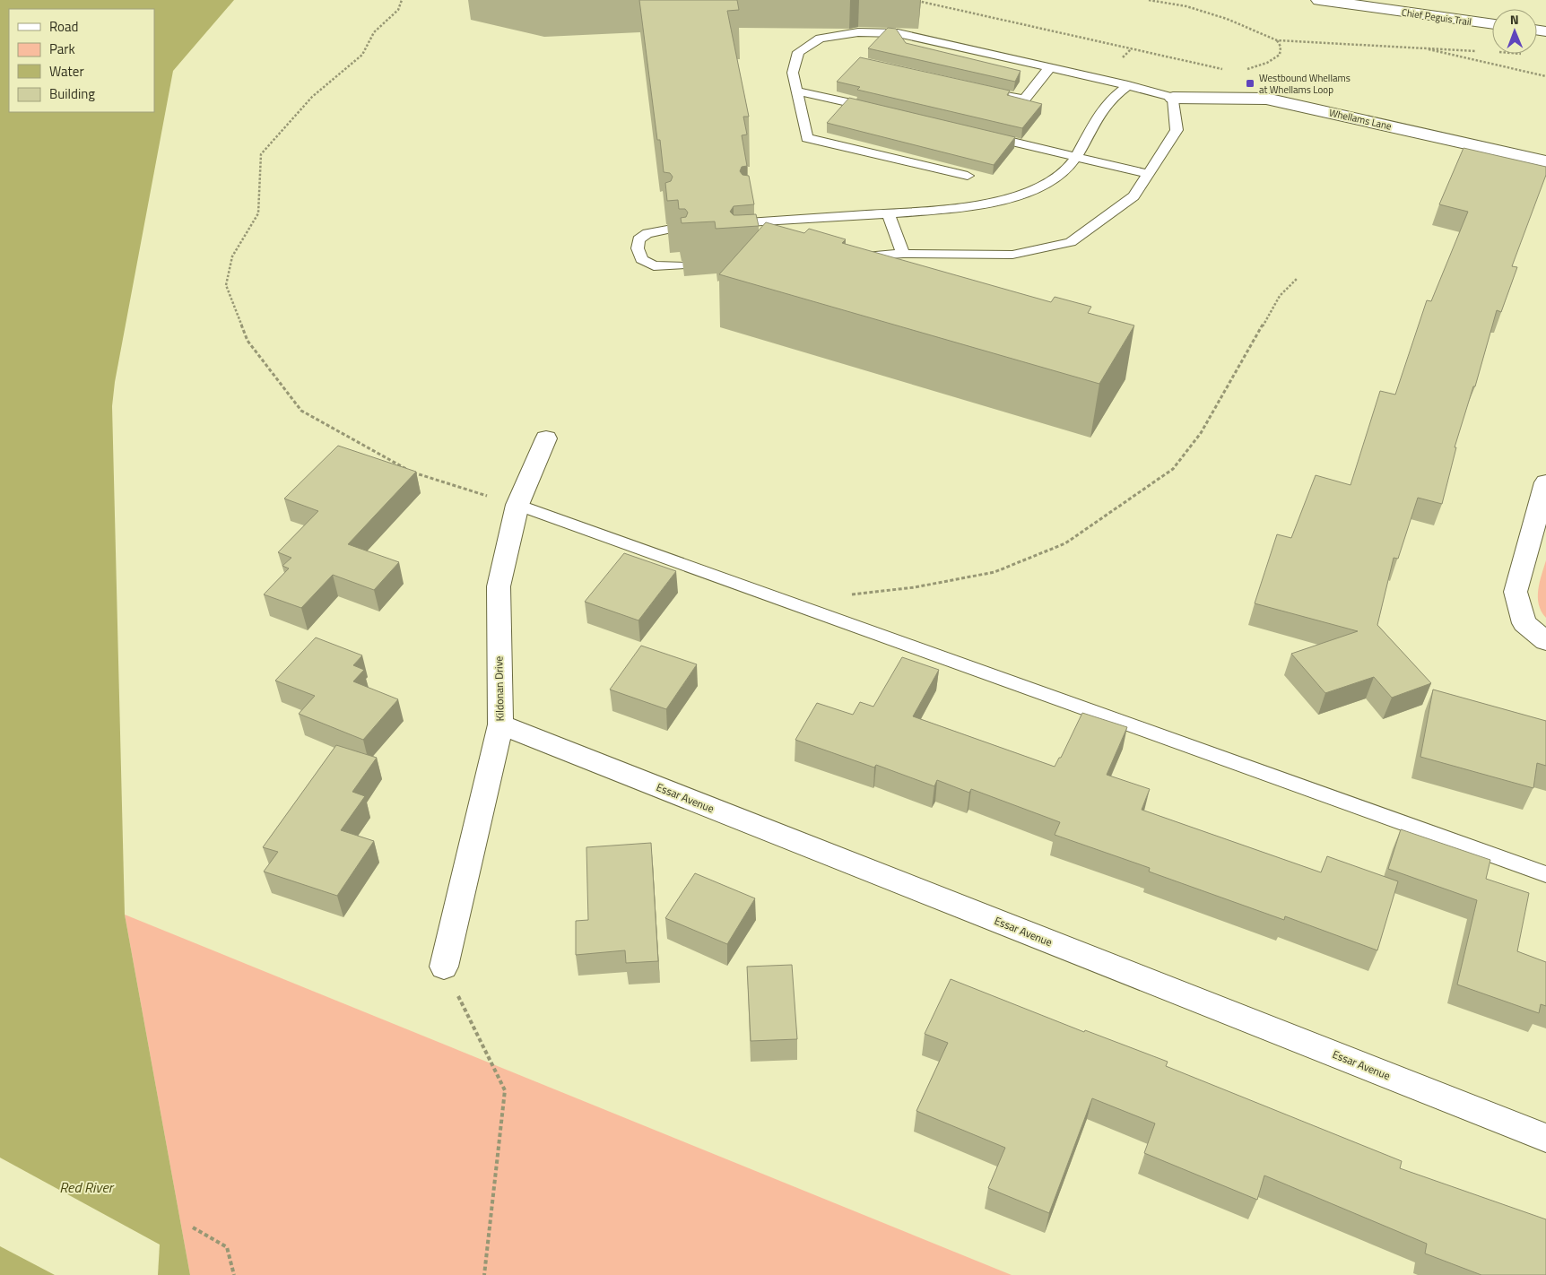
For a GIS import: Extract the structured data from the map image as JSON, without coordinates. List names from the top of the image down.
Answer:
{
  "streets": {
    "street": [
      "Chief Peguis Trail",
      "Whellams Lane",
      "Kildonan Drive",
      "Essar Avenue"
    ]
  },
  "crossings": [
    ["Kildonan Drive", "Essar Avenue"]
  ],
  "water": ["Red River"],
  "places": {
    "transit": ["Westbound Whellams at Whellams Loop"]
  },
  "legend": [
    "Road",
    "Park",
    "Water",
    "Building"
  ],
  "north": "top"
}
